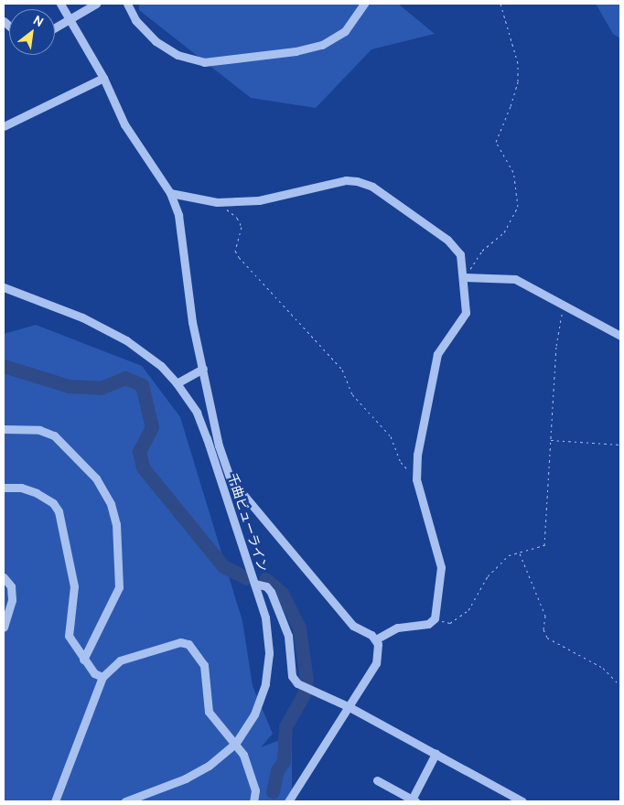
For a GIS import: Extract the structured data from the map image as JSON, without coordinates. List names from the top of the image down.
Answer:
{
  "streets": {
    "street": ["千曲ビューライン"]
  },
  "north": "top right"
}
